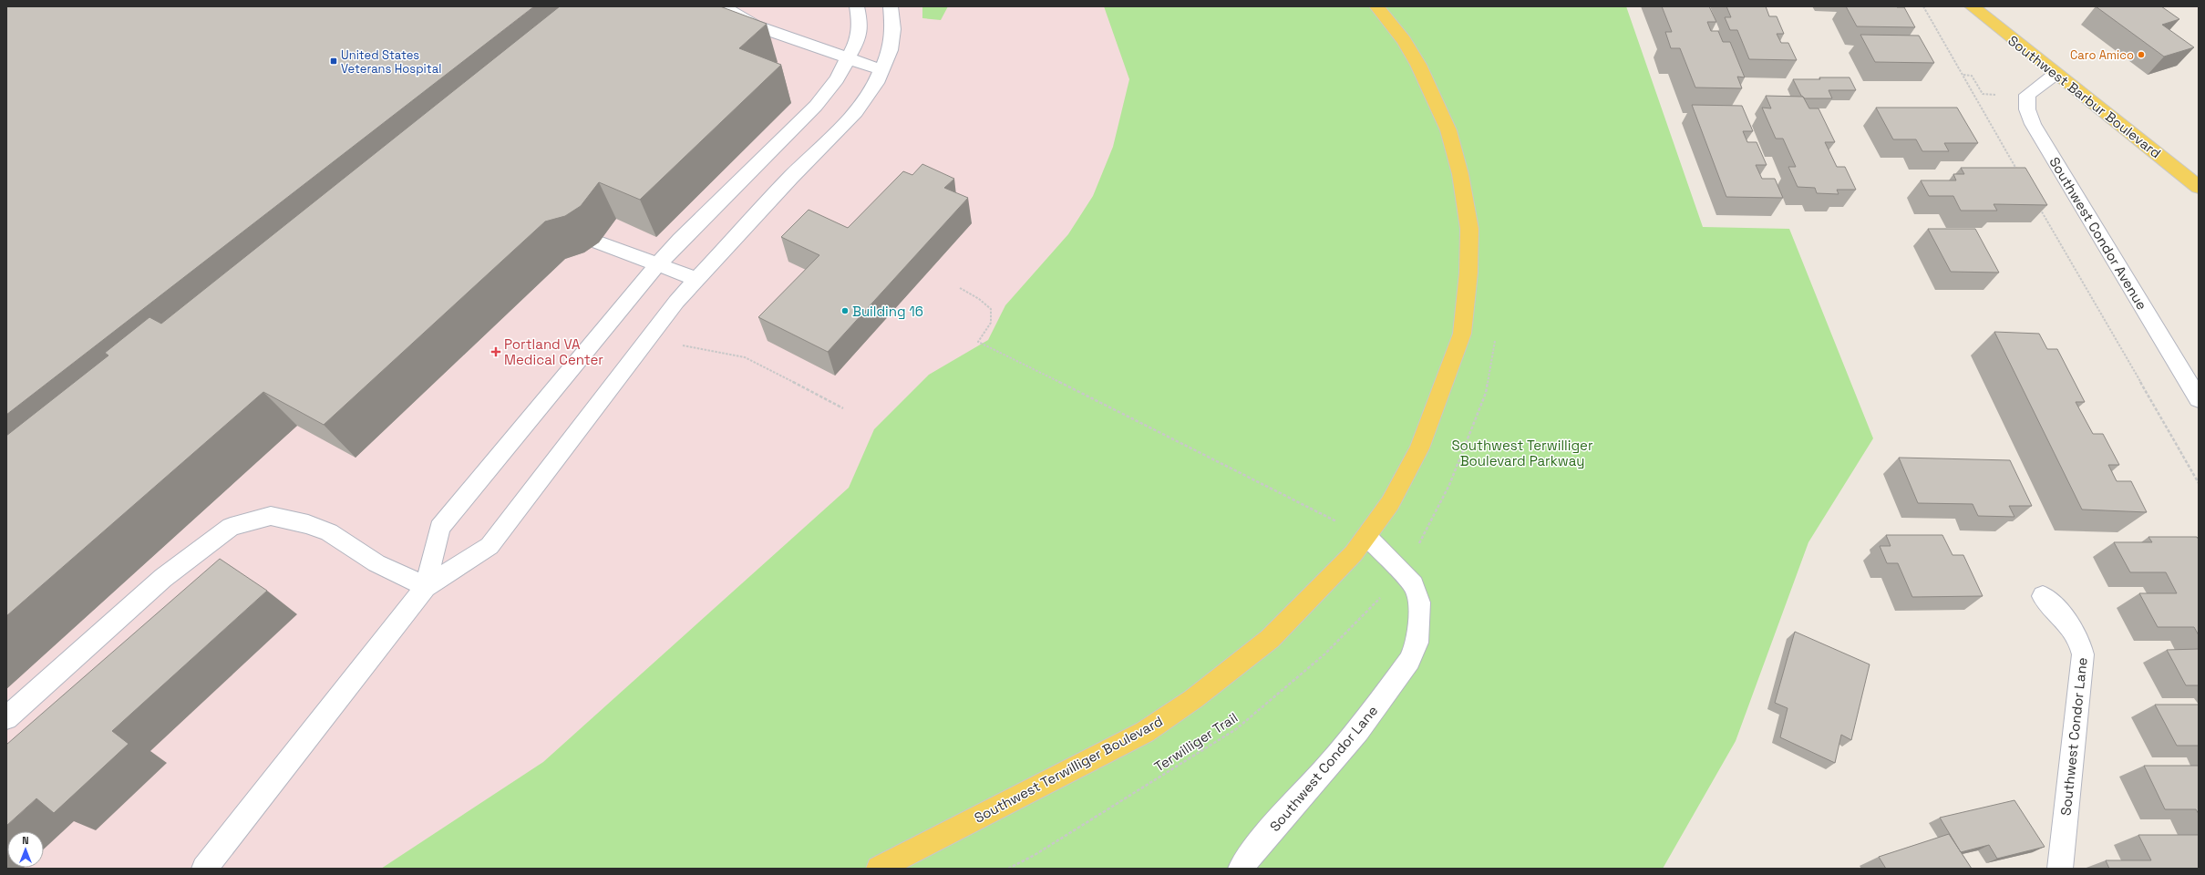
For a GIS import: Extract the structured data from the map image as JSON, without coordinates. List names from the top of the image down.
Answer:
{
  "streets": {
    "main road": ["Southwest Barbur Boulevard", "Southwest Terwilliger Boulevard"],
    "street": ["Southwest Condor Avenue", "Southwest Condor Lane"],
    "path": ["Terwilliger Trail"]
  },
  "crossings": [
    ["Southwest Condor Lane", "Southwest Terwilliger Boulevard"]
  ],
  "parks": ["Southwest Terwilliger Boulevard Parkway"],
  "places": {
    "other": ["Caro Amico", "Building 16"],
    "transit": ["United States Veterans Hospital"],
    "health": ["Portland VA Medical Center"]
  },
  "north": "top"
}
